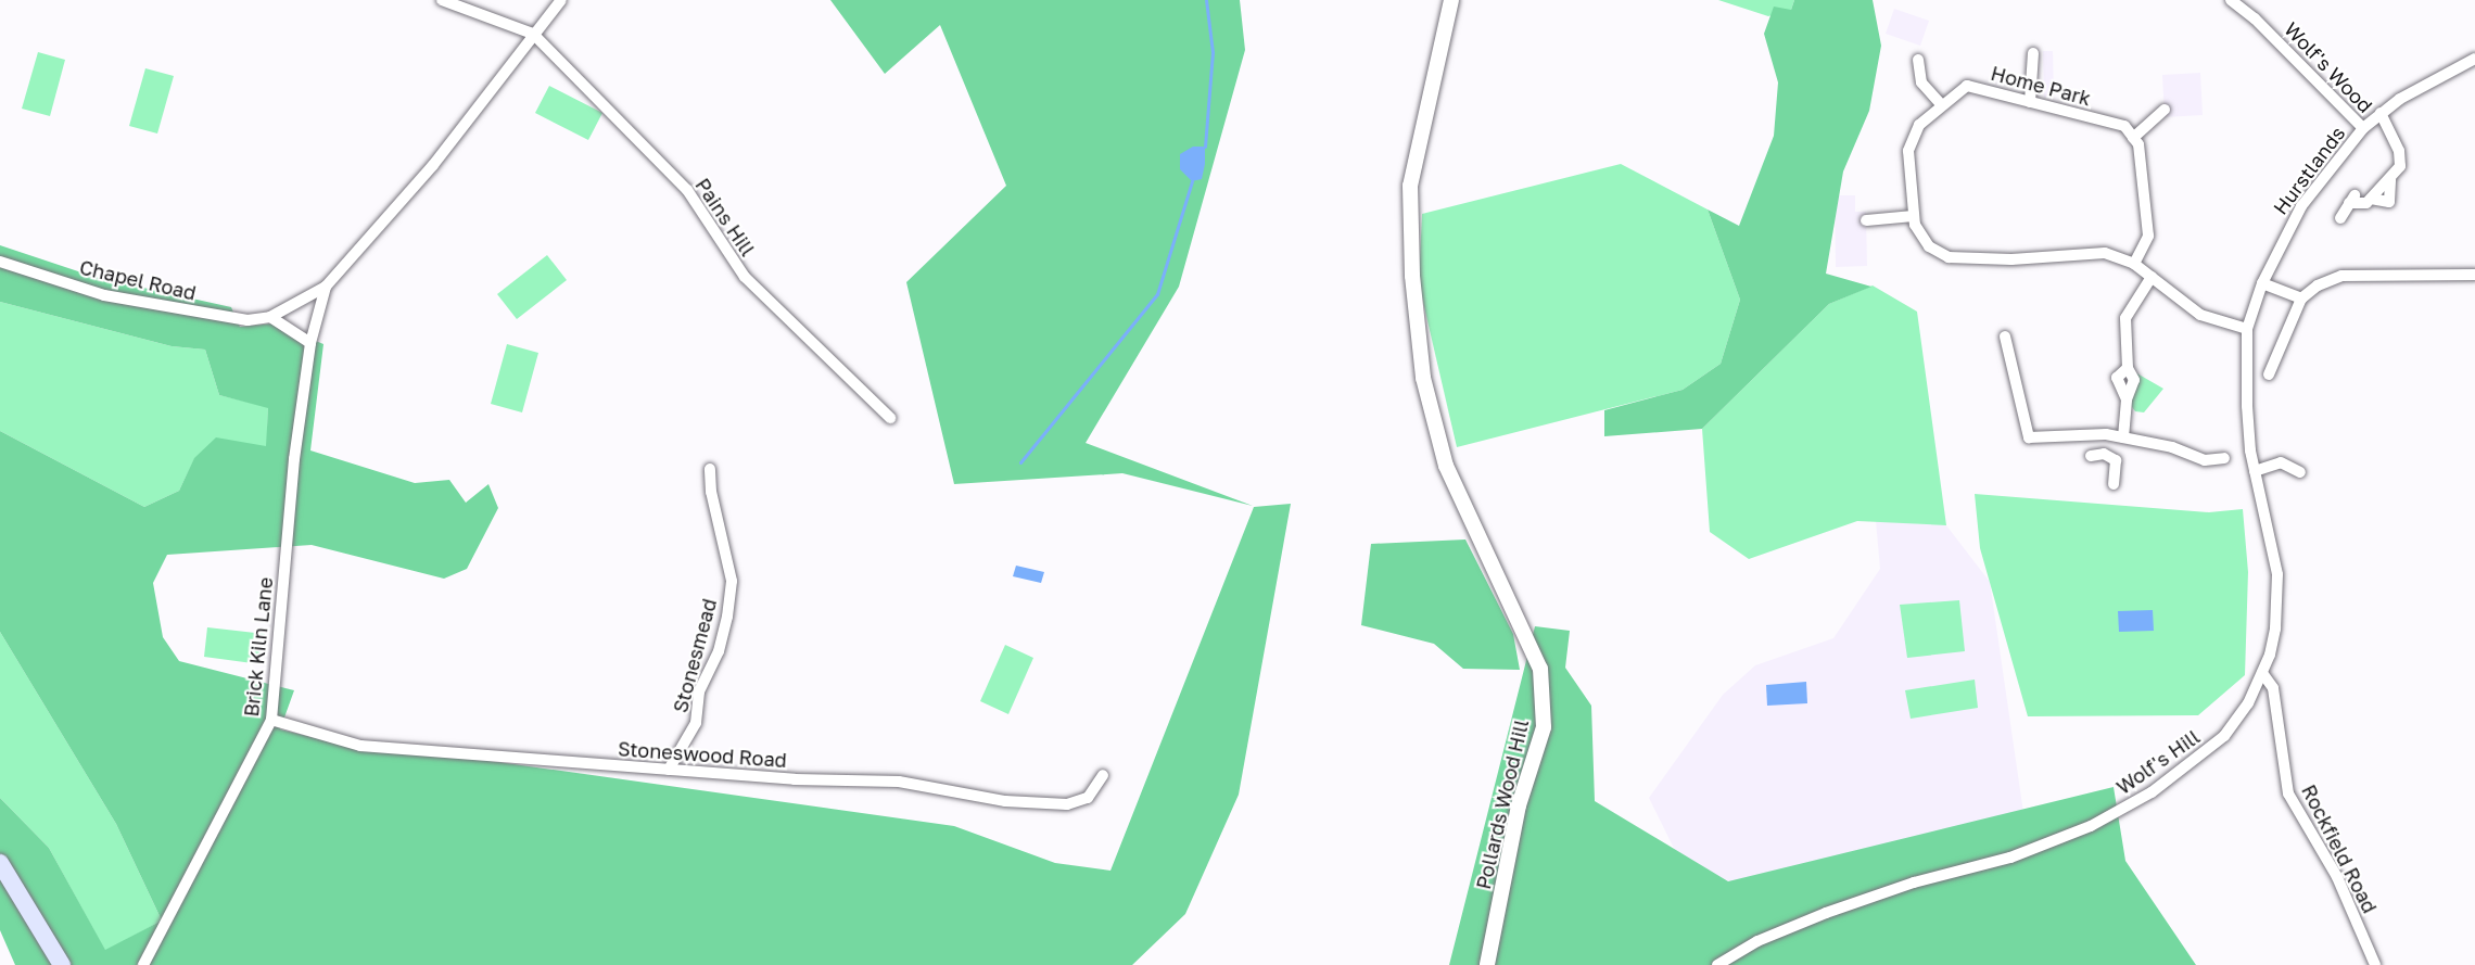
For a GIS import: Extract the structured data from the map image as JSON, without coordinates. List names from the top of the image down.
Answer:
{
  "streets": {
    "street": [
      "Wolf's Wood",
      "Home Park",
      "Hurstlands",
      "Pains Hill",
      "Chapel Road",
      "Brick Kiln Lane",
      "Stonesmead",
      "Stoneswood Road",
      "Wolf's Hill",
      "Pollards Wood Hill",
      "Rockfield Road"
    ]
  },
  "crossings": [
    ["Wolf's Wood", "Hurstlands"],
    ["Home Park", "Hurstlands"],
    ["Home Park", "Wolf's Hill"],
    ["Hurstlands", "Wolf's Hill"],
    ["Brick Kiln Lane", "Stoneswood Road"],
    ["Stonesmead", "Stoneswood Road"],
    ["Wolf's Hill", "Rockfield Road"]
  ]
}
